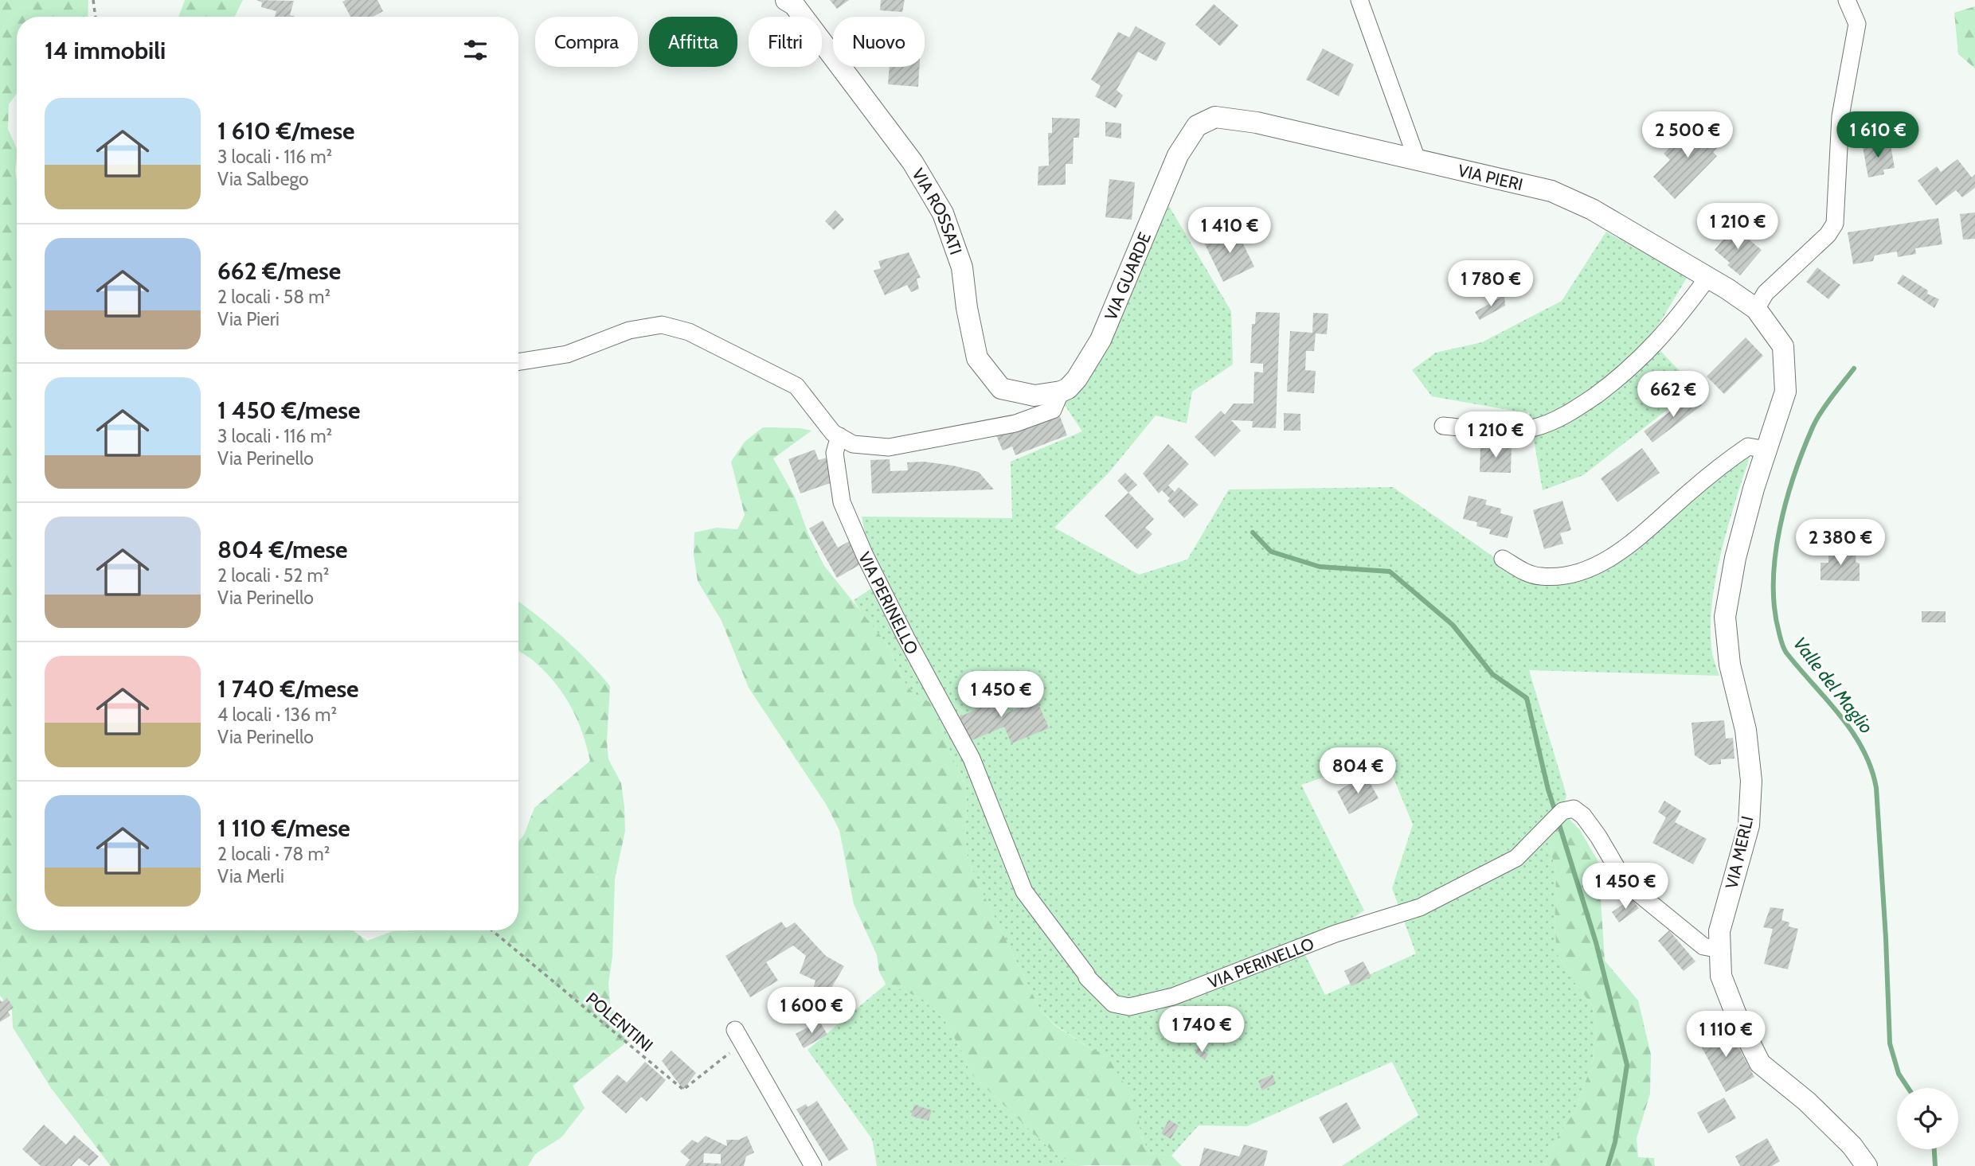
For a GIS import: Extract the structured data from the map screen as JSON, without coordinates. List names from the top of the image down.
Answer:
{
  "streets": {
    "street": [
      "VIA PIERI",
      "VIA ROSSATI",
      "VIA GUARDE",
      "VIA PERINELLO",
      "VIA MERLI"
    ],
    "path": ["POLENTINI"]
  },
  "crossings": [
    ["VIA PIERI", "VIA GUARDE"],
    ["VIA PIERI", "VIA MERLI"],
    ["VIA ROSSATI", "VIA GUARDE"],
    ["VIA PERINELLO", "VIA MERLI"]
  ],
  "water": ["Valle del Maglio"],
  "page": {
    "chip": [
      "Compra",
      "Affitta",
      "Filtri",
      "Nuovo"
    ],
    "heading": "14 immobili",
    "list": [
      {
        "name": "1 610 €/mese",
        "note": "3 locali · 116 m² · Via Salbego"
      },
      {
        "name": "662 €/mese",
        "note": "2 locali · 58 m² · Via Pieri"
      },
      {
        "name": "1 450 €/mese",
        "note": "3 locali · 116 m² · Via Perinello"
      },
      {
        "name": "804 €/mese",
        "note": "2 locali · 52 m² · Via Perinello"
      },
      {
        "name": "1 740 €/mese",
        "note": "4 locali · 136 m² · Via Perinello"
      },
      {
        "name": "1 110 €/mese",
        "note": "2 locali · 78 m² · Via Merli"
      }
    ],
    "price": [
      "2 500 €",
      "1 610 €",
      "1 210 €",
      "1 410 €",
      "1 780 €",
      "662 €",
      "1 210 €",
      "2 380 €",
      "1 450 €",
      "804 €",
      "1 450 €",
      "1 600 €",
      "1 740 €",
      "1 110 €"
    ]
  }
}
